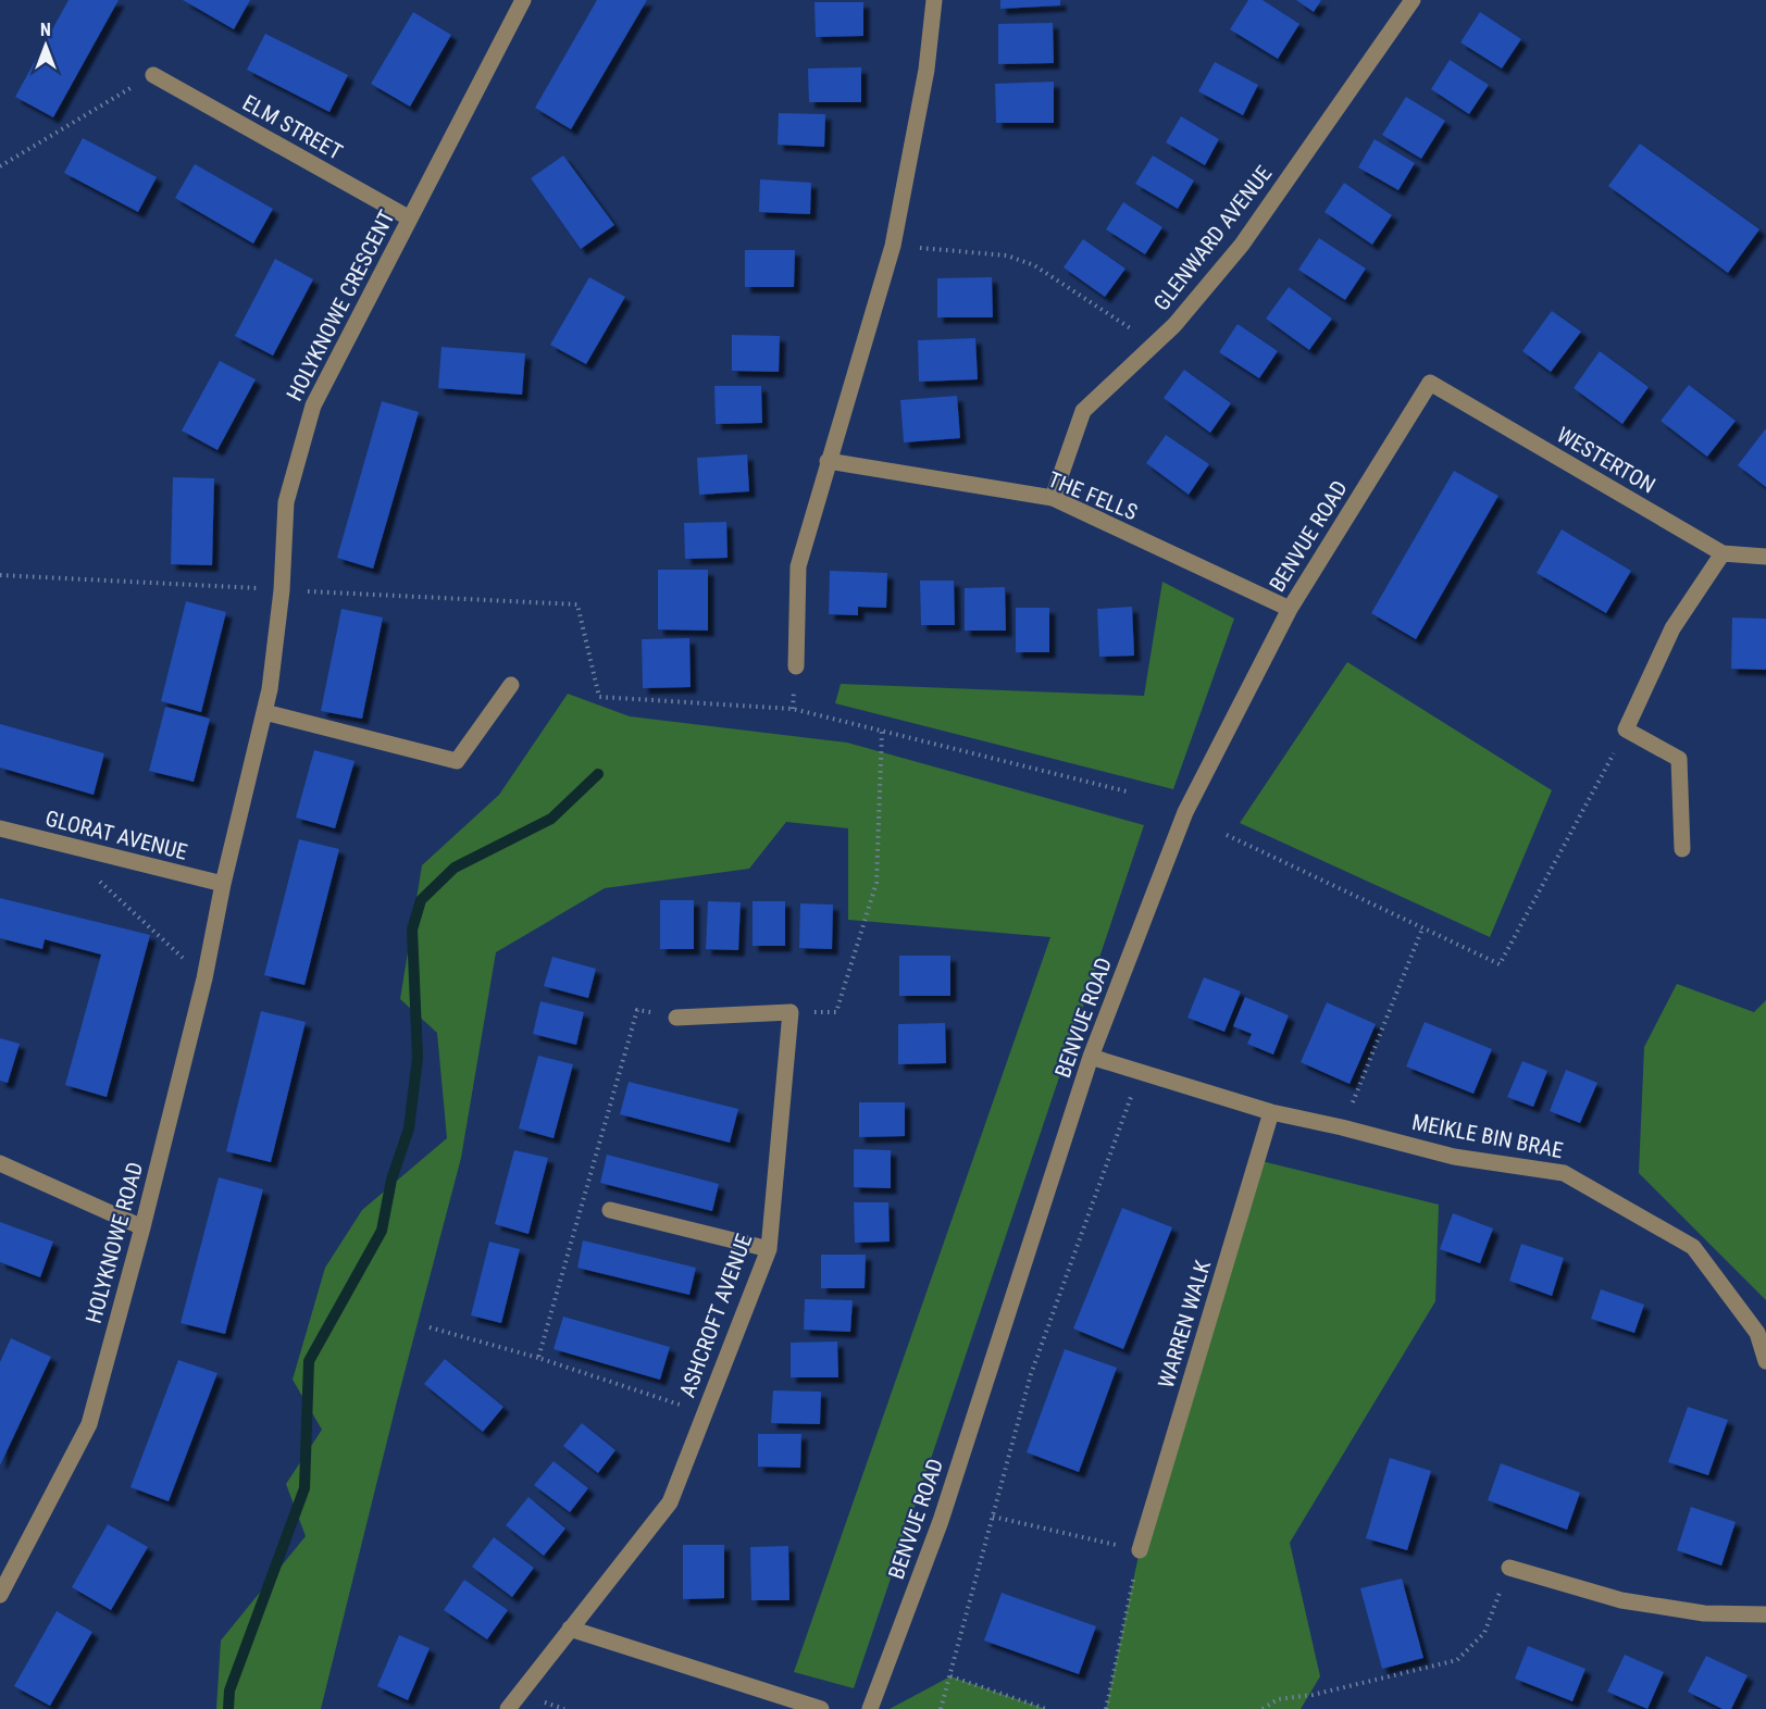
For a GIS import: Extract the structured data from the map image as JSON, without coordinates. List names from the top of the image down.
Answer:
{
  "streets": {
    "street": [
      "ELM STREET",
      "GLENWARD AVENUE",
      "HOLYKNOWE CRESCENT",
      "WESTERTON",
      "THE FELLS",
      "BENVUE ROAD",
      "GLORAT AVENUE",
      "MEIKLE BIN BRAE",
      "HOLYKNOWE ROAD",
      "ASHCROFT AVENUE",
      "WARREN WALK"
    ]
  },
  "crossings": [
    ["ELM STREET", "HOLYKNOWE CRESCENT"],
    ["GLENWARD AVENUE", "THE FELLS"],
    ["HOLYKNOWE CRESCENT", "GLORAT AVENUE"],
    ["HOLYKNOWE CRESCENT", "HOLYKNOWE ROAD"],
    ["WESTERTON", "BENVUE ROAD"],
    ["THE FELLS", "BENVUE ROAD"],
    ["BENVUE ROAD", "MEIKLE BIN BRAE"],
    ["GLORAT AVENUE", "HOLYKNOWE ROAD"],
    ["MEIKLE BIN BRAE", "WARREN WALK"]
  ],
  "north": "top"
}
